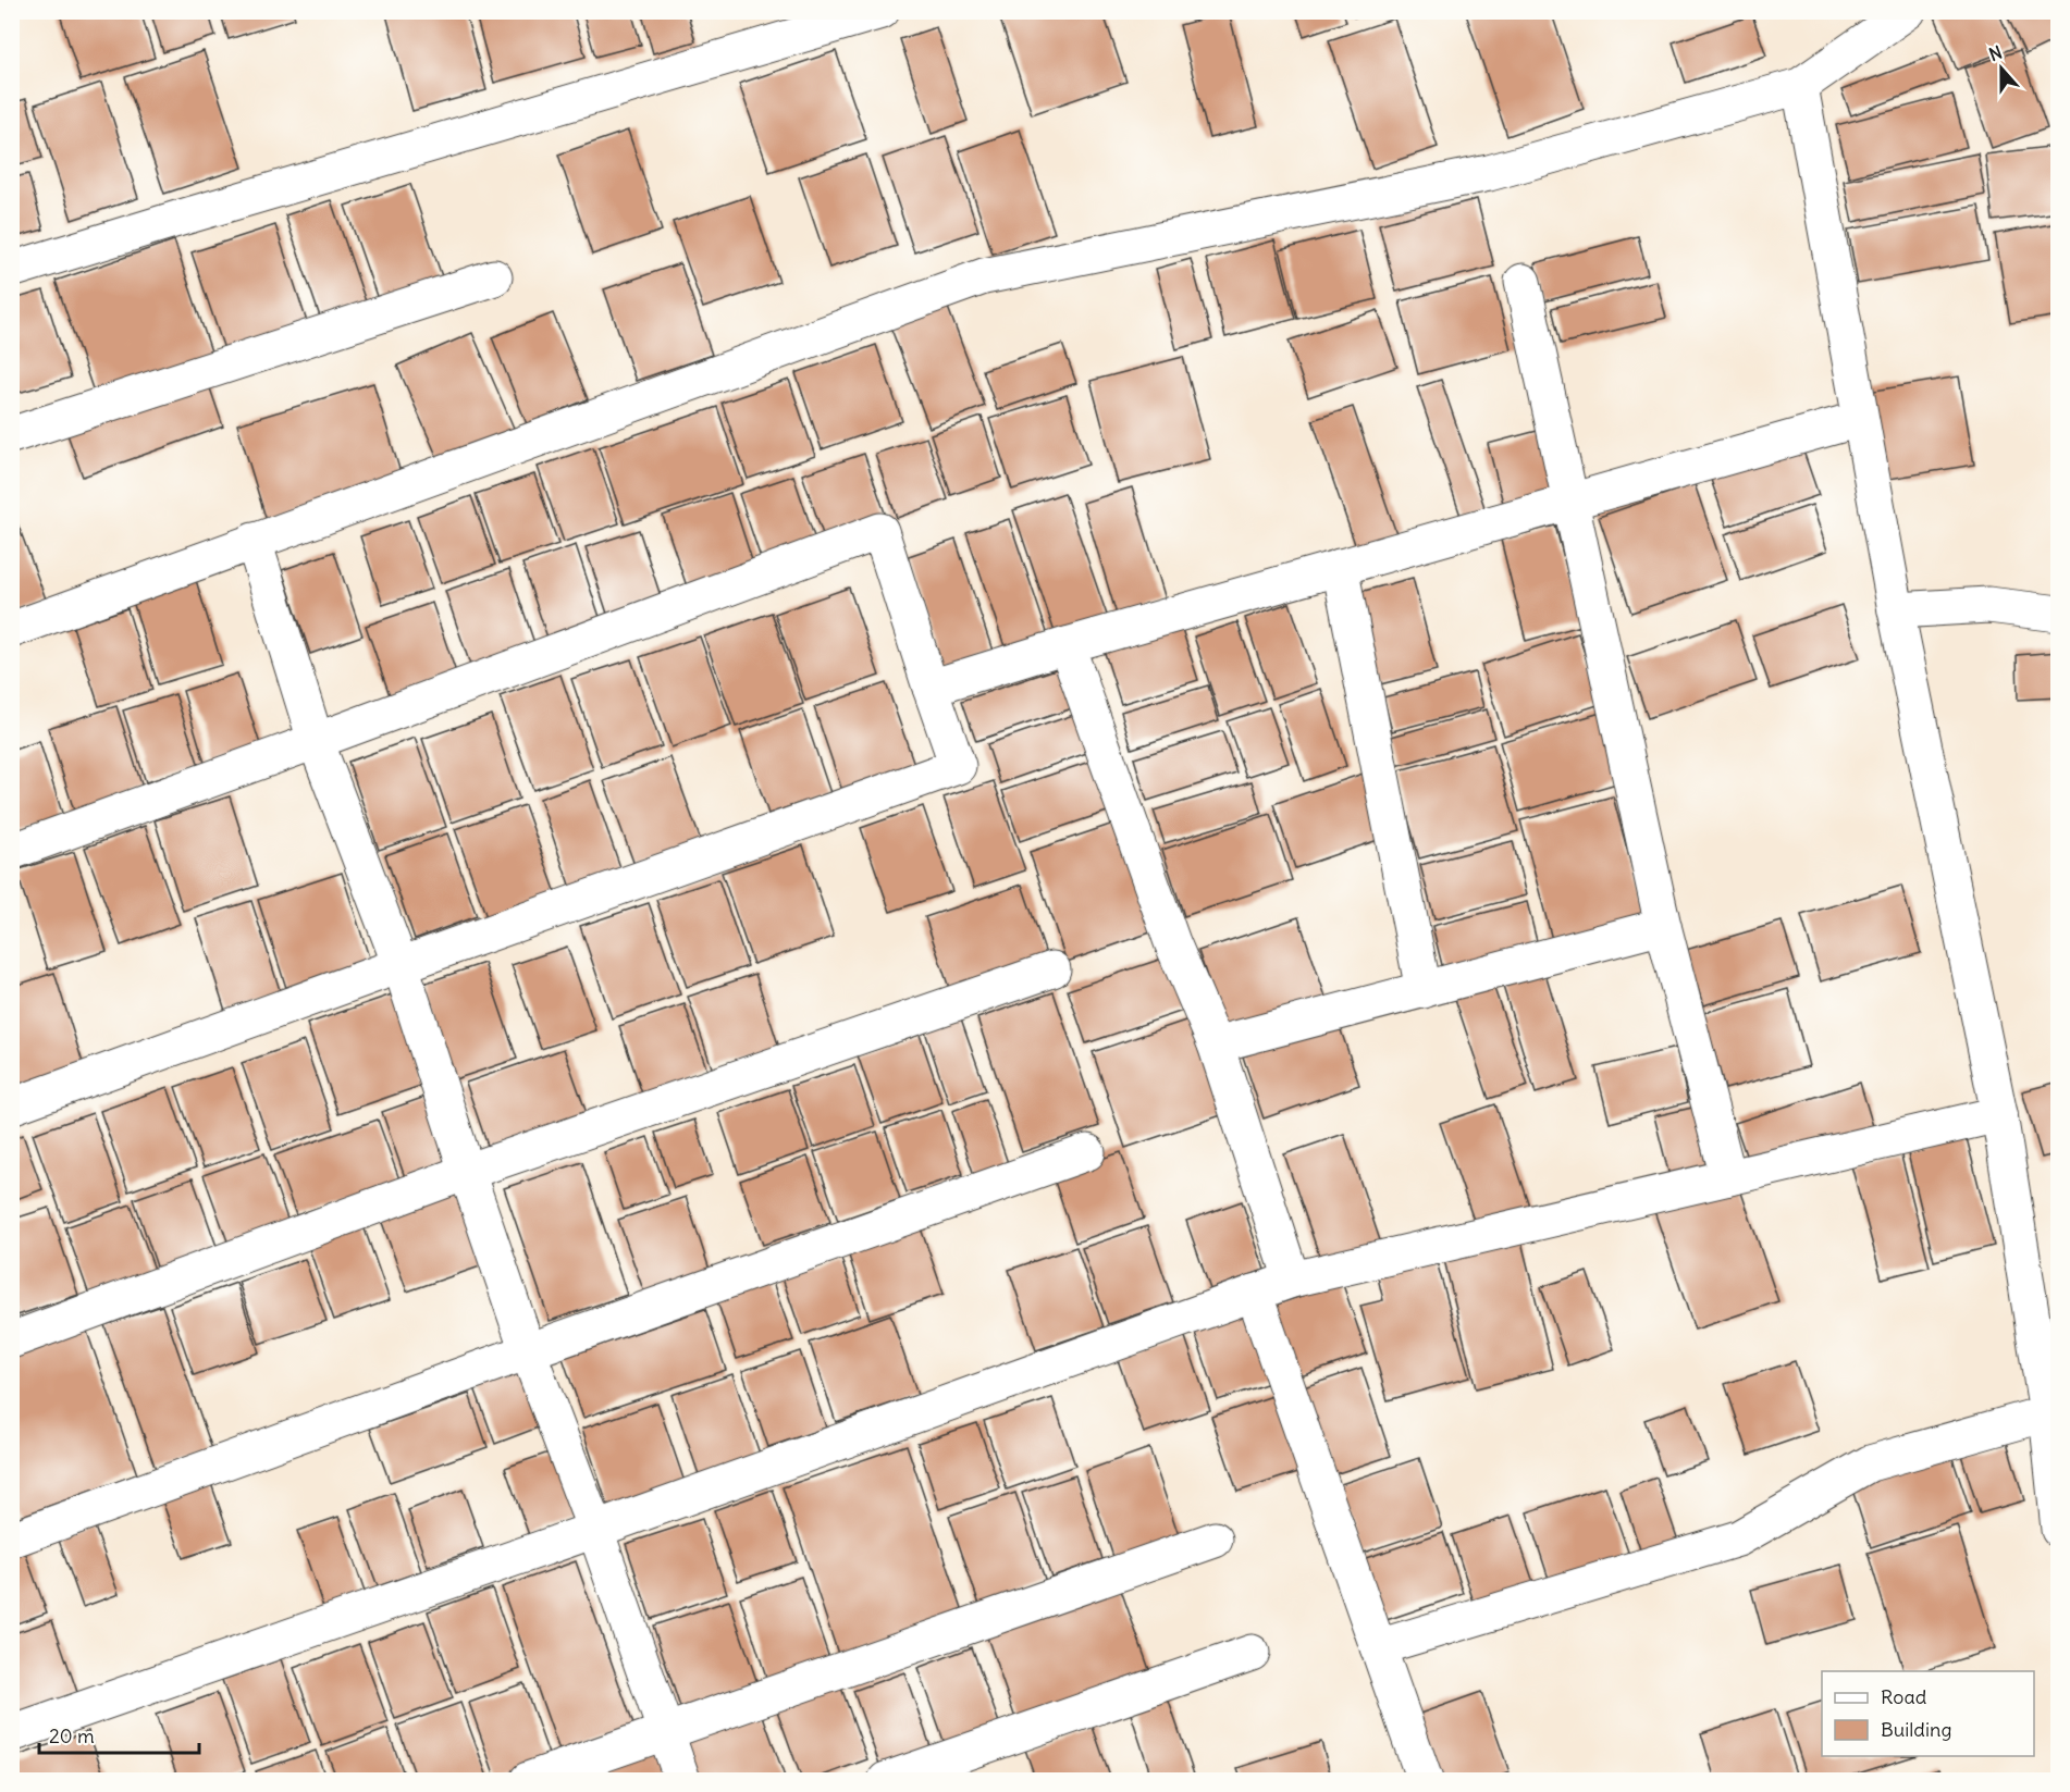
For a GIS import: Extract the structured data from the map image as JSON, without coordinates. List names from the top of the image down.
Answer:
{
  "legend": ["Road", "Building"],
  "scale_bar": "20 m",
  "north": "top"
}
